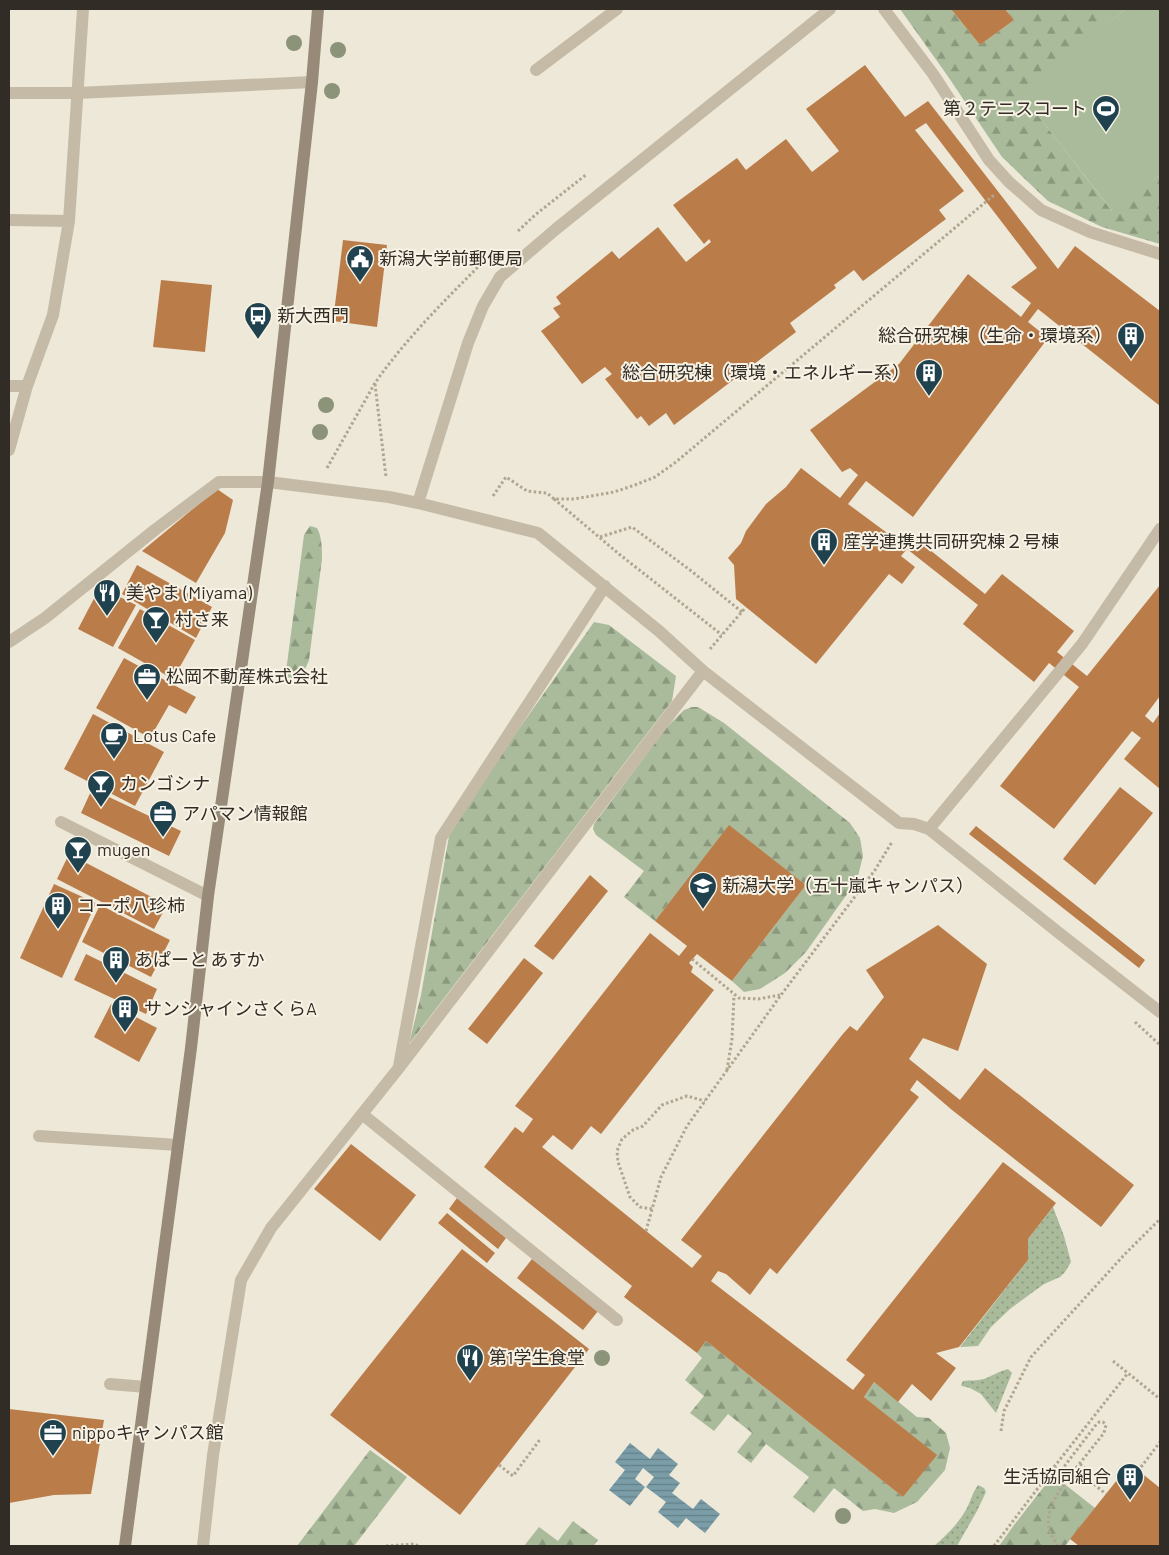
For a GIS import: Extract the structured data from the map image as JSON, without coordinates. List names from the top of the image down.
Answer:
{
  "places": {
    "sports": ["第２テニスコート"],
    "public building": ["新潟大学前郵便局"],
    "bus stop": ["新大西門"],
    "building": [
      "総合研究棟（生命・環境系）",
      "総合研究棟（環境・エネルギー系）",
      "産学連携共同研究棟２号棟",
      "コーポ八珍柿",
      "あぱーと あすか",
      "サンシャインさくらA",
      "生活協同組合"
    ],
    "restaurant": ["美やま (Miyama)", "第1学生食堂"],
    "bar": ["村さ来", "カンゴシナ", "mugen"],
    "office": ["松岡不動産株式会社", "アパマン情報館", "nippoキャンパス館"],
    "cafe": ["Lotus Cafe"],
    "school or university": ["新潟大学（五十嵐キャンパス）"]
  }
}
